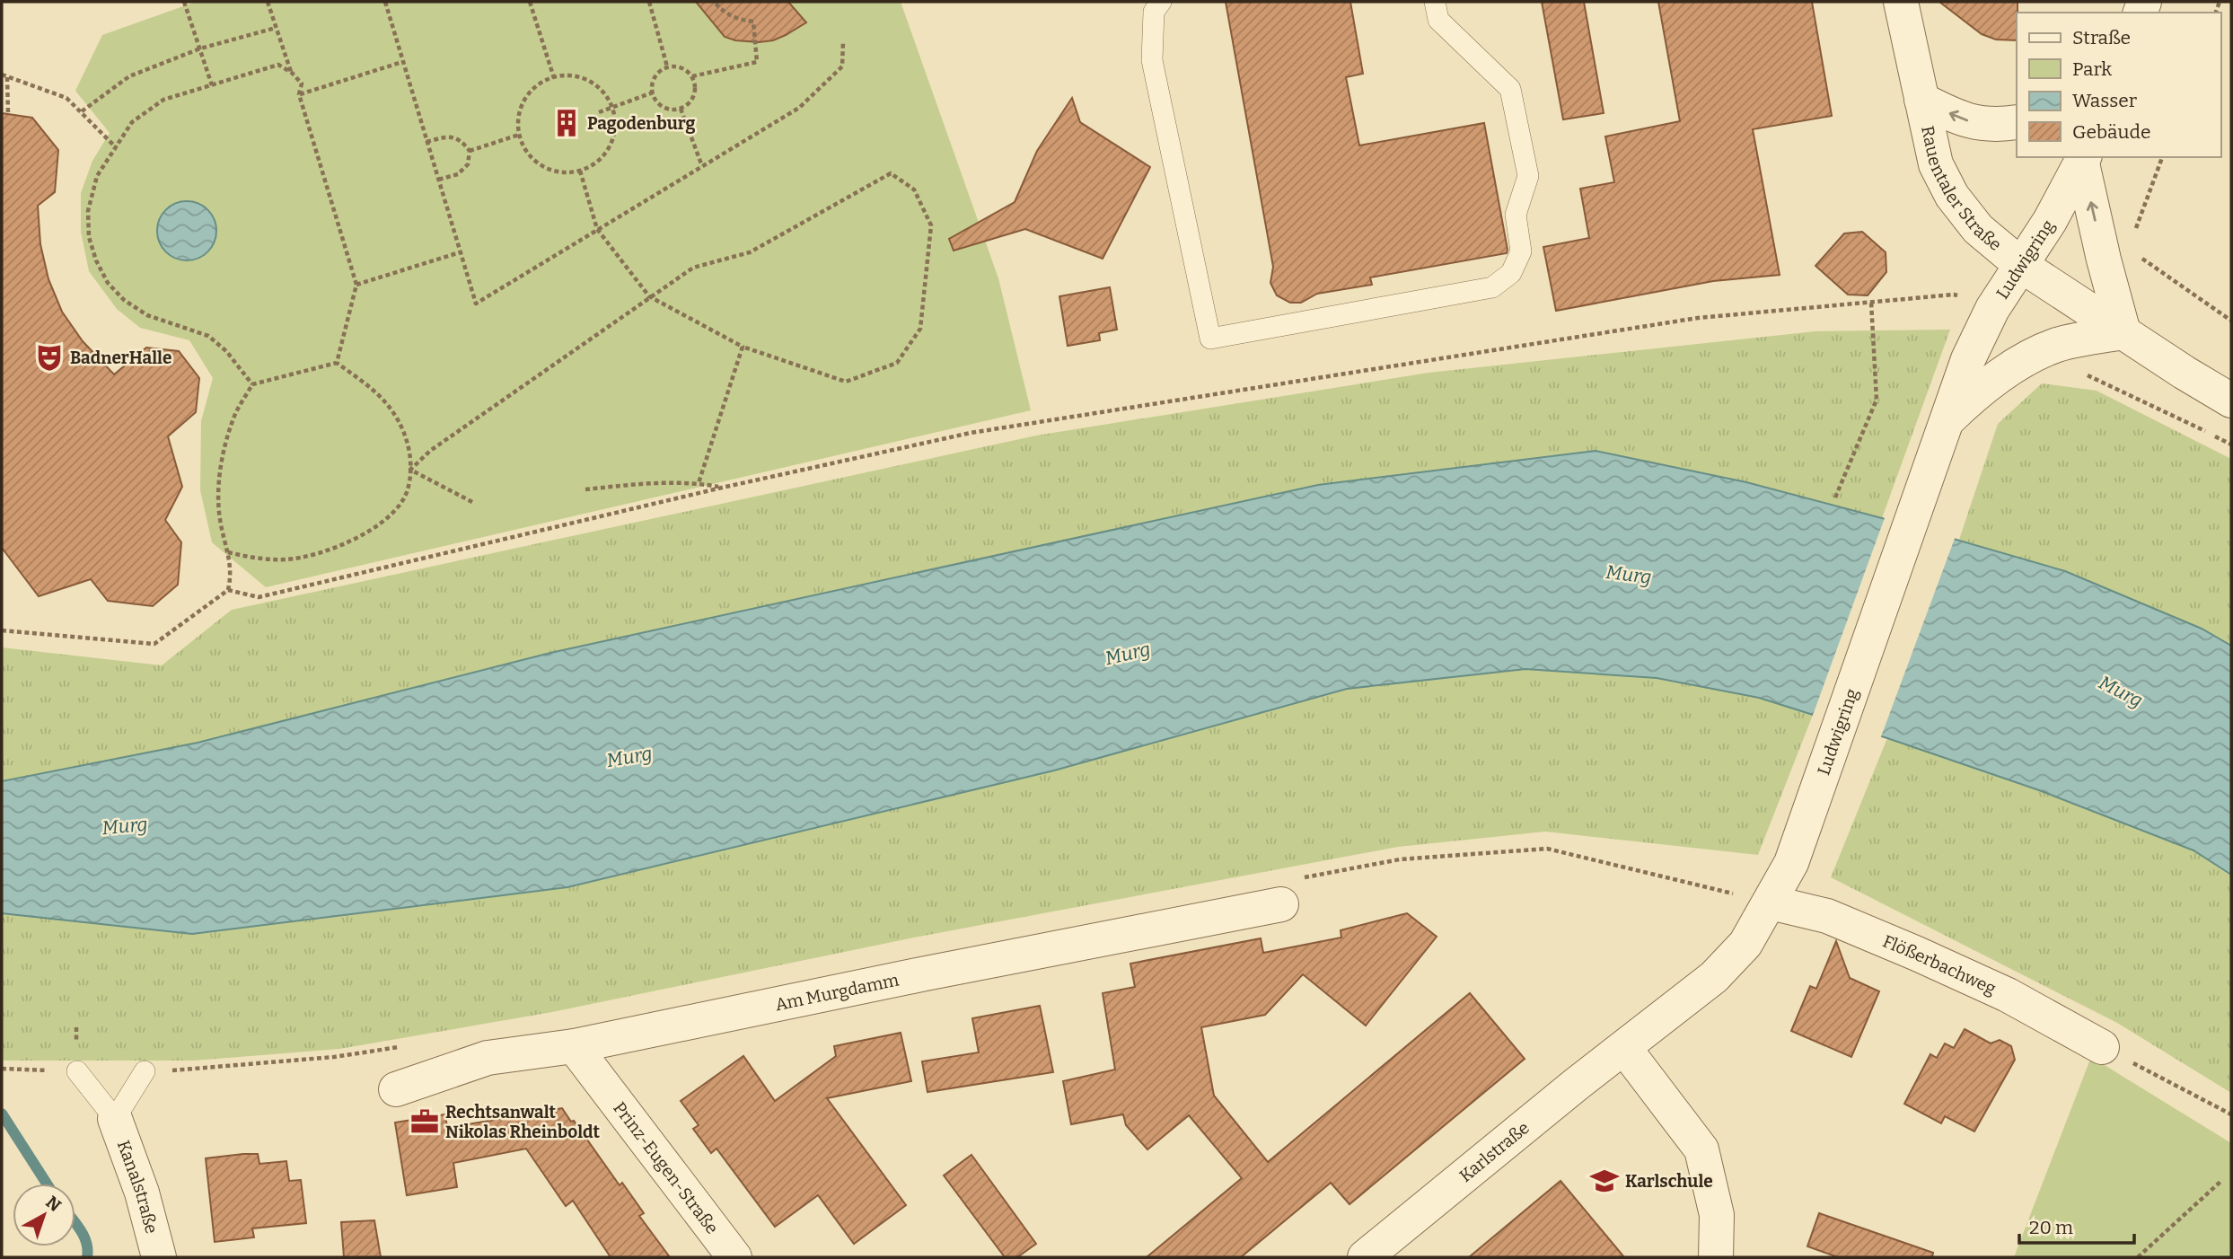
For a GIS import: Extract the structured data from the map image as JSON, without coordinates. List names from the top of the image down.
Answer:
{
  "streets": {
    "street": [
      "Rauentaler Straße",
      "Ludwigring",
      "Flößerbachweg",
      "Am Murgdamm",
      "Karlstraße",
      "Prinz-Eugen-Straße",
      "Kanalstraße"
    ]
  },
  "crossings": [
    ["Rauentaler Straße", "Ludwigring"],
    ["Ludwigring", "Flößerbachweg"],
    ["Ludwigring", "Karlstraße"],
    ["Am Murgdamm", "Prinz-Eugen-Straße"]
  ],
  "water": ["Murg"],
  "places": {
    "building": ["Pagodenburg"],
    "theatre": ["BadnerHalle"],
    "office": ["Rechtsanwalt Nikolas Rheinboldt"],
    "school or university": ["Karlschule"]
  },
  "legend": [
    "Straße",
    "Park",
    "Wasser",
    "Gebäude"
  ],
  "scale_bar": "20 m",
  "north": "top right"
}
